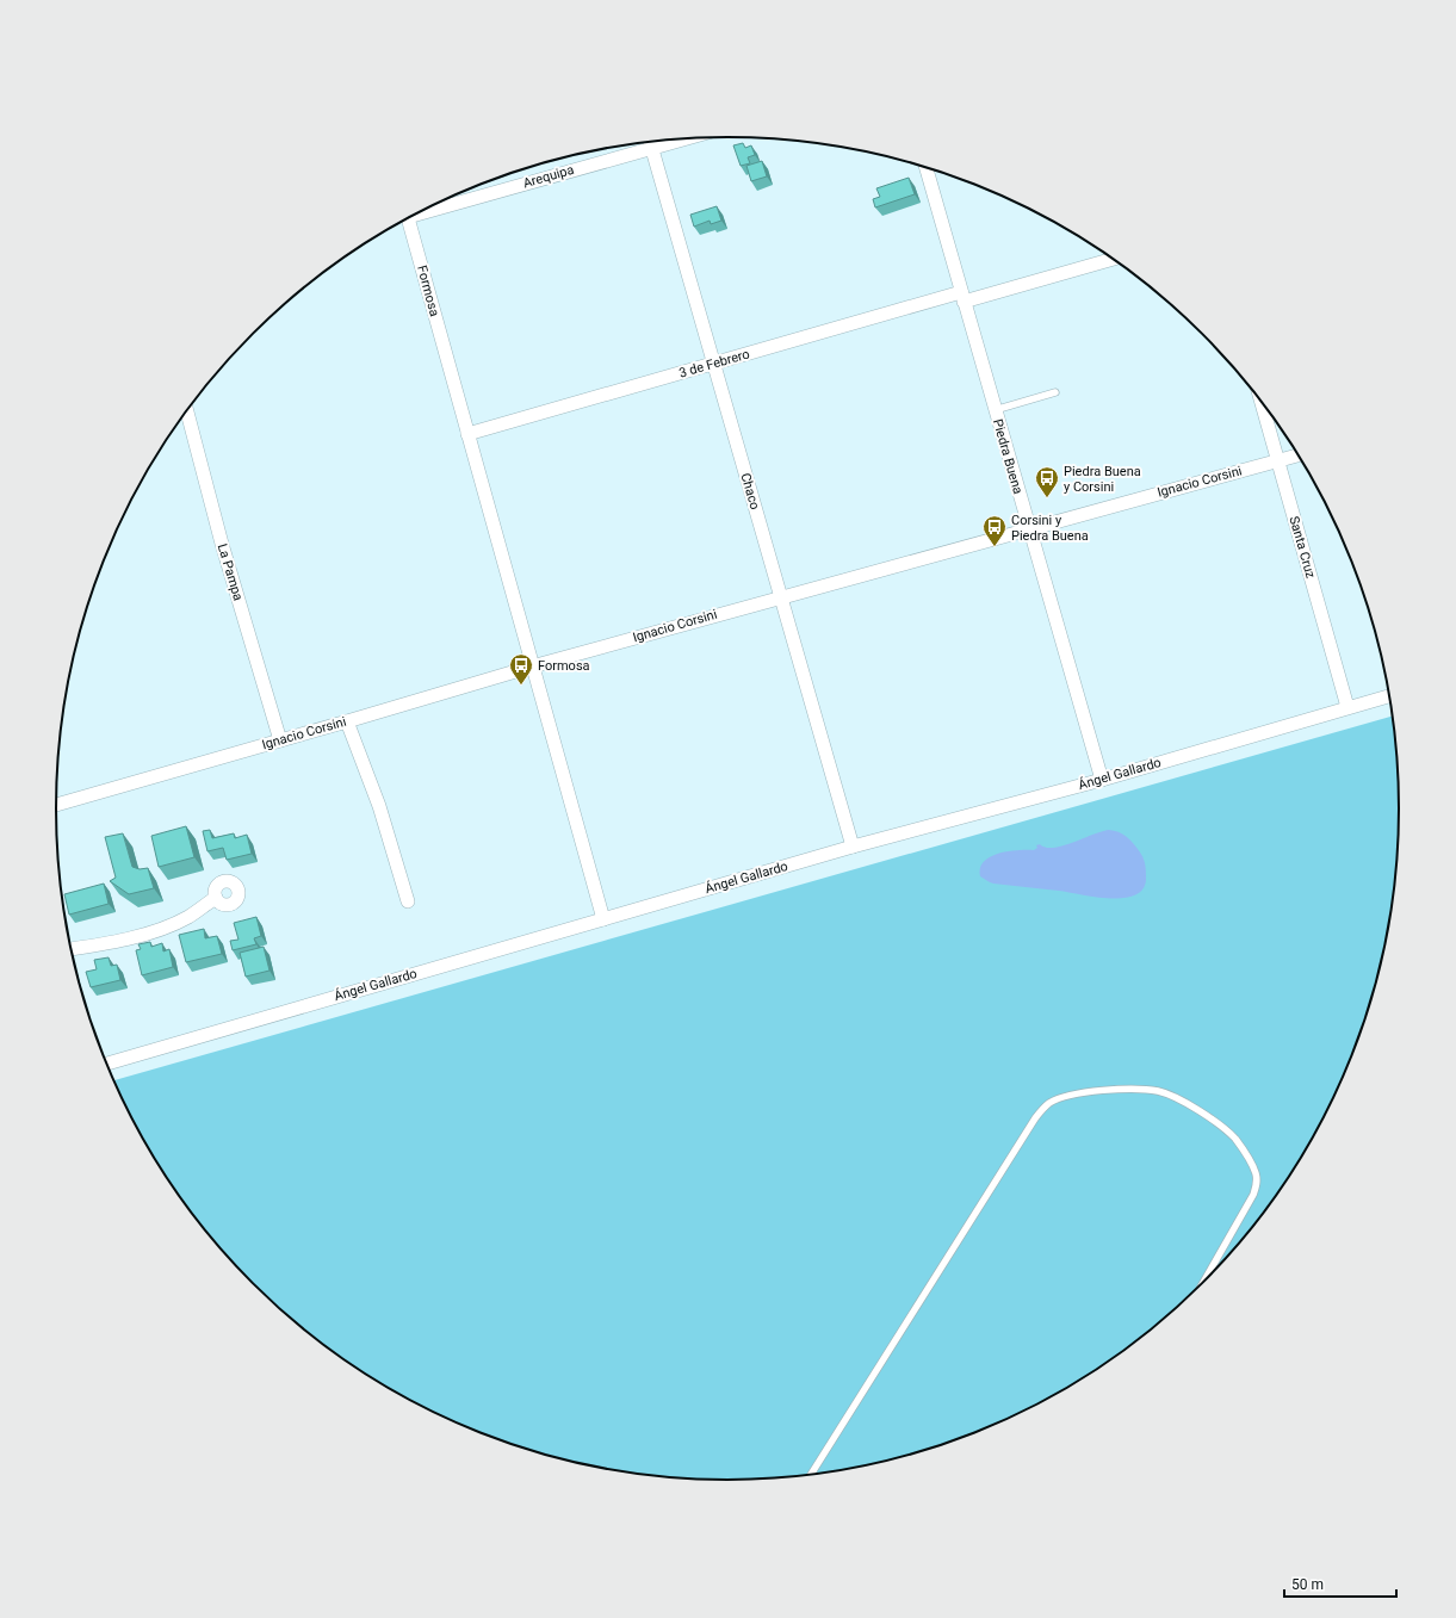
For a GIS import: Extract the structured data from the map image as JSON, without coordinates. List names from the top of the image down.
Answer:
{
  "streets": {
    "street": [
      "Arequipa",
      "Formosa",
      "3 de Febrero",
      "Piedra Buena",
      "Ignacio Corsini",
      "Chaco",
      "Santa Cruz",
      "La Pampa",
      "Ángel Gallardo"
    ]
  },
  "crossings": [
    ["Arequipa", "Chaco"],
    ["Formosa", "3 de Febrero"],
    ["Formosa", "Ignacio Corsini"],
    ["Formosa", "Ángel Gallardo"],
    ["3 de Febrero", "Piedra Buena"],
    ["3 de Febrero", "Chaco"],
    ["Piedra Buena", "Ignacio Corsini"],
    ["Piedra Buena", "Ángel Gallardo"],
    ["Ignacio Corsini", "Chaco"],
    ["Ignacio Corsini", "Santa Cruz"],
    ["Ignacio Corsini", "La Pampa"],
    ["Chaco", "Ángel Gallardo"],
    ["Santa Cruz", "Ángel Gallardo"]
  ],
  "places": {
    "bus stop": ["Piedra Buena y Corsini", "Corsini y Piedra Buena", "Formosa"]
  },
  "scale_bar": "50 m"
}
